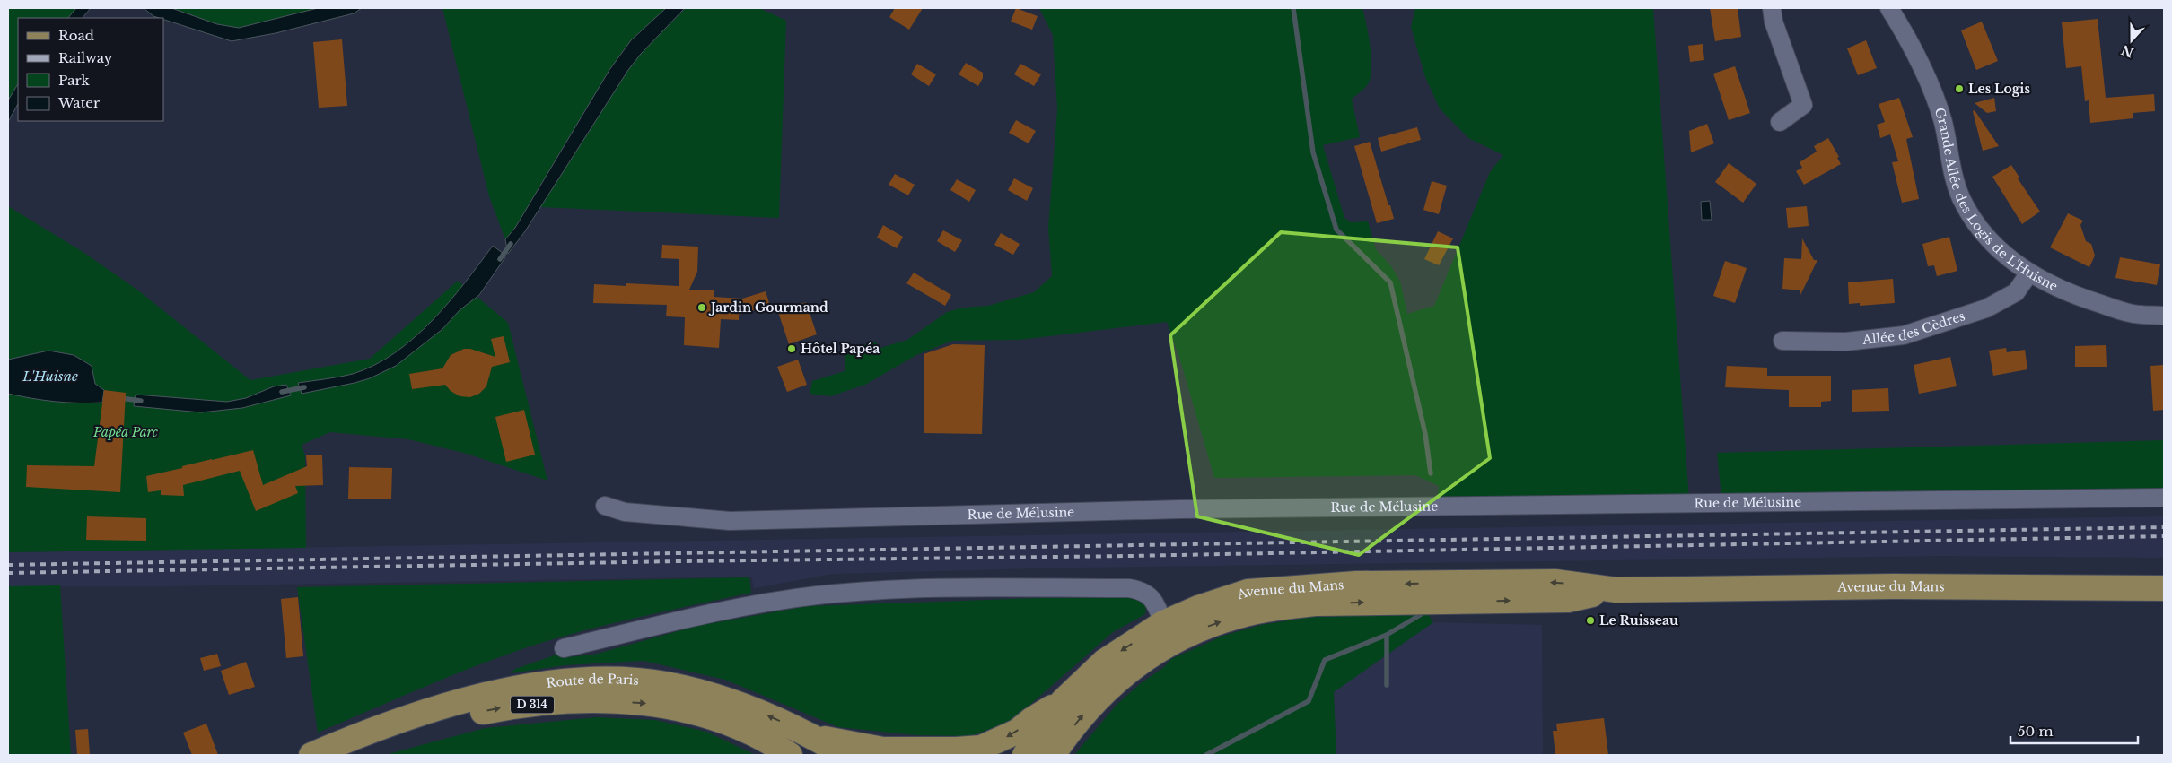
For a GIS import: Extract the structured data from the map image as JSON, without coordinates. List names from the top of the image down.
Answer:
{
  "streets": {
    "main road": ["Avenue du Mans", "Route de Paris", "D 314"],
    "street": ["Grande Allée des Logis de L'Huisne", "Allée des Cèdres", "Rue de Mélusine"]
  },
  "crossings": [
    ["Grande Allée des Logis de L'Huisne", "Allée des Cèdres"]
  ],
  "water": ["L'Huisne"],
  "parks": ["Papéa Parc"],
  "places": [
    "Les Logis",
    "Jardin Gourmand",
    "Hôtel Papéa",
    "Le Ruisseau"
  ],
  "legend": [
    "Road",
    "Railway",
    "Park",
    "Water"
  ],
  "scale_bar": "50 m",
  "north": "bottom"
}
